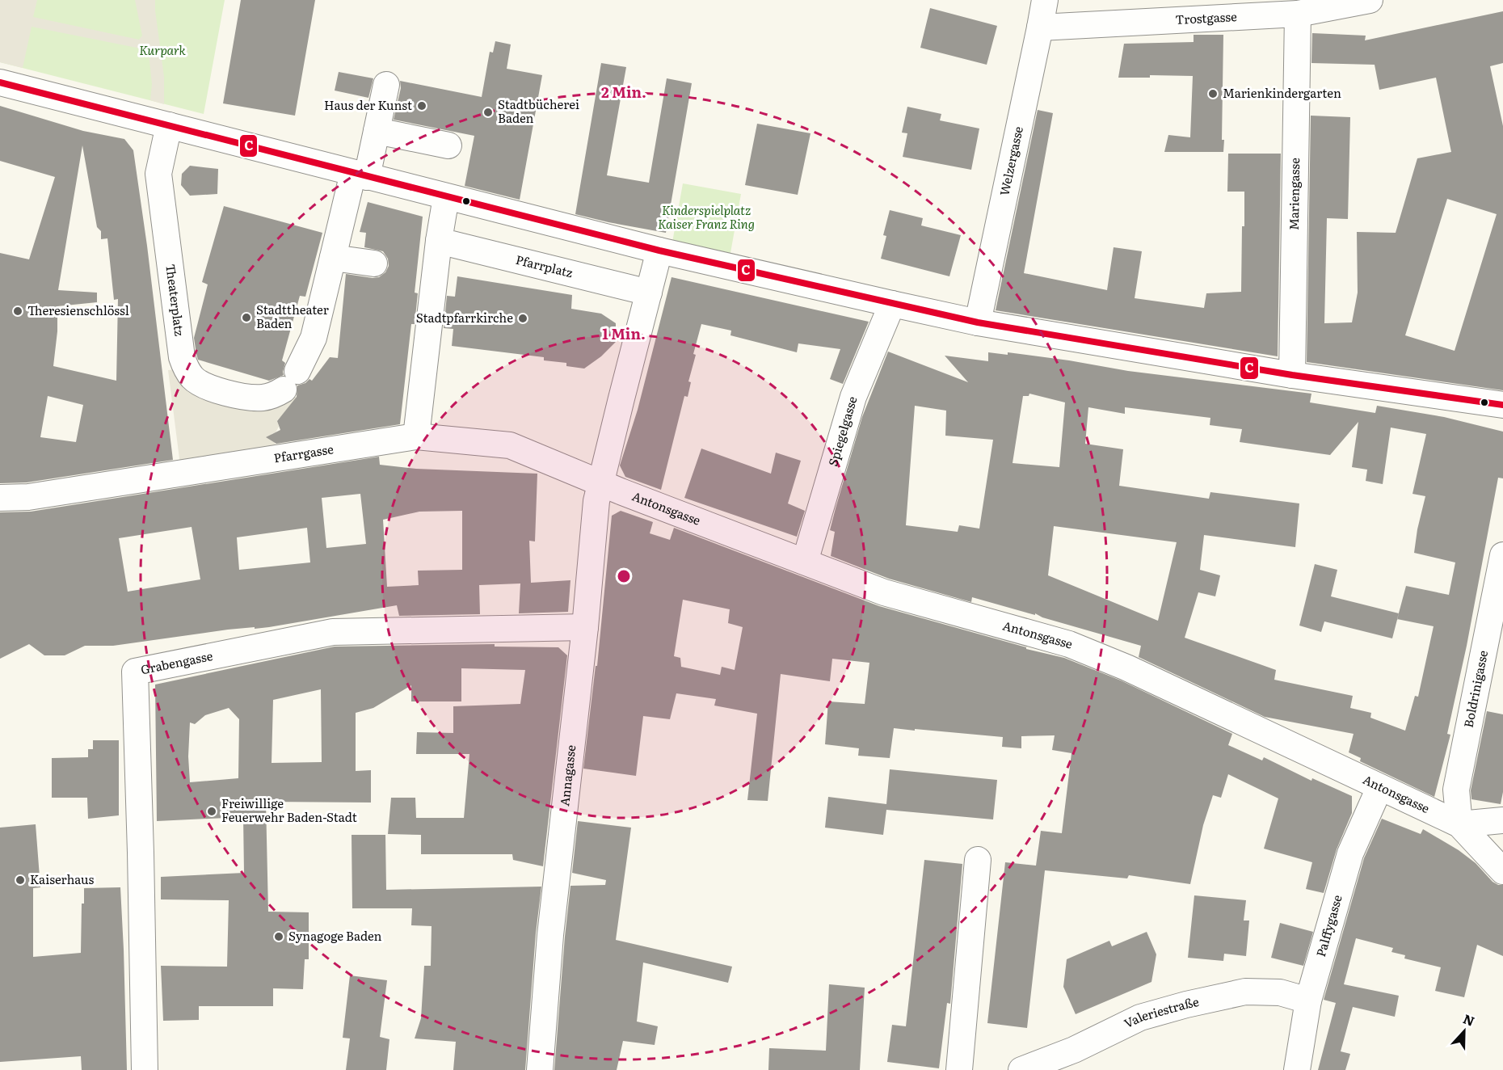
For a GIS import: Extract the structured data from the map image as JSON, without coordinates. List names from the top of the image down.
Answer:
{
  "streets": {
    "street": [
      "Trostgasse",
      "Welzergasse",
      "Mariengasse",
      "Pfarrplatz",
      "Theaterplatz",
      "Spiegelgasse",
      "Pfarrgasse",
      "Antonsgasse",
      "Grabengasse",
      "Boldrinigasse",
      "Annagasse",
      "Palffygasse",
      "Valeriestraße"
    ]
  },
  "crossings": [
    ["Trostgasse", "Welzergasse"],
    ["Trostgasse", "Mariengasse"],
    ["Spiegelgasse", "Antonsgasse"],
    ["Pfarrgasse", "Antonsgasse"],
    ["Pfarrgasse", "Annagasse"],
    ["Antonsgasse", "Boldrinigasse"],
    ["Antonsgasse", "Annagasse"],
    ["Antonsgasse", "Palffygasse"],
    ["Grabengasse", "Annagasse"],
    ["Palffygasse", "Valeriestraße"]
  ],
  "parks": ["Kurpark", "Kinderspielplatz Kaiser Franz Ring"],
  "places": [
    "Marienkindergarten",
    "Haus der Kunst",
    "Stadtbücherei Baden",
    "Theresienschlössl",
    "Stadttheater Baden",
    "Stadtpfarrkirche",
    "Freiwillige Feuerwehr Baden-Stadt",
    "Kaiserhaus",
    "Synagoge Baden"
  ],
  "lines": ["transit line C"],
  "north": "top",
  "rings": ["2 Min.", "1 Min."]
}
